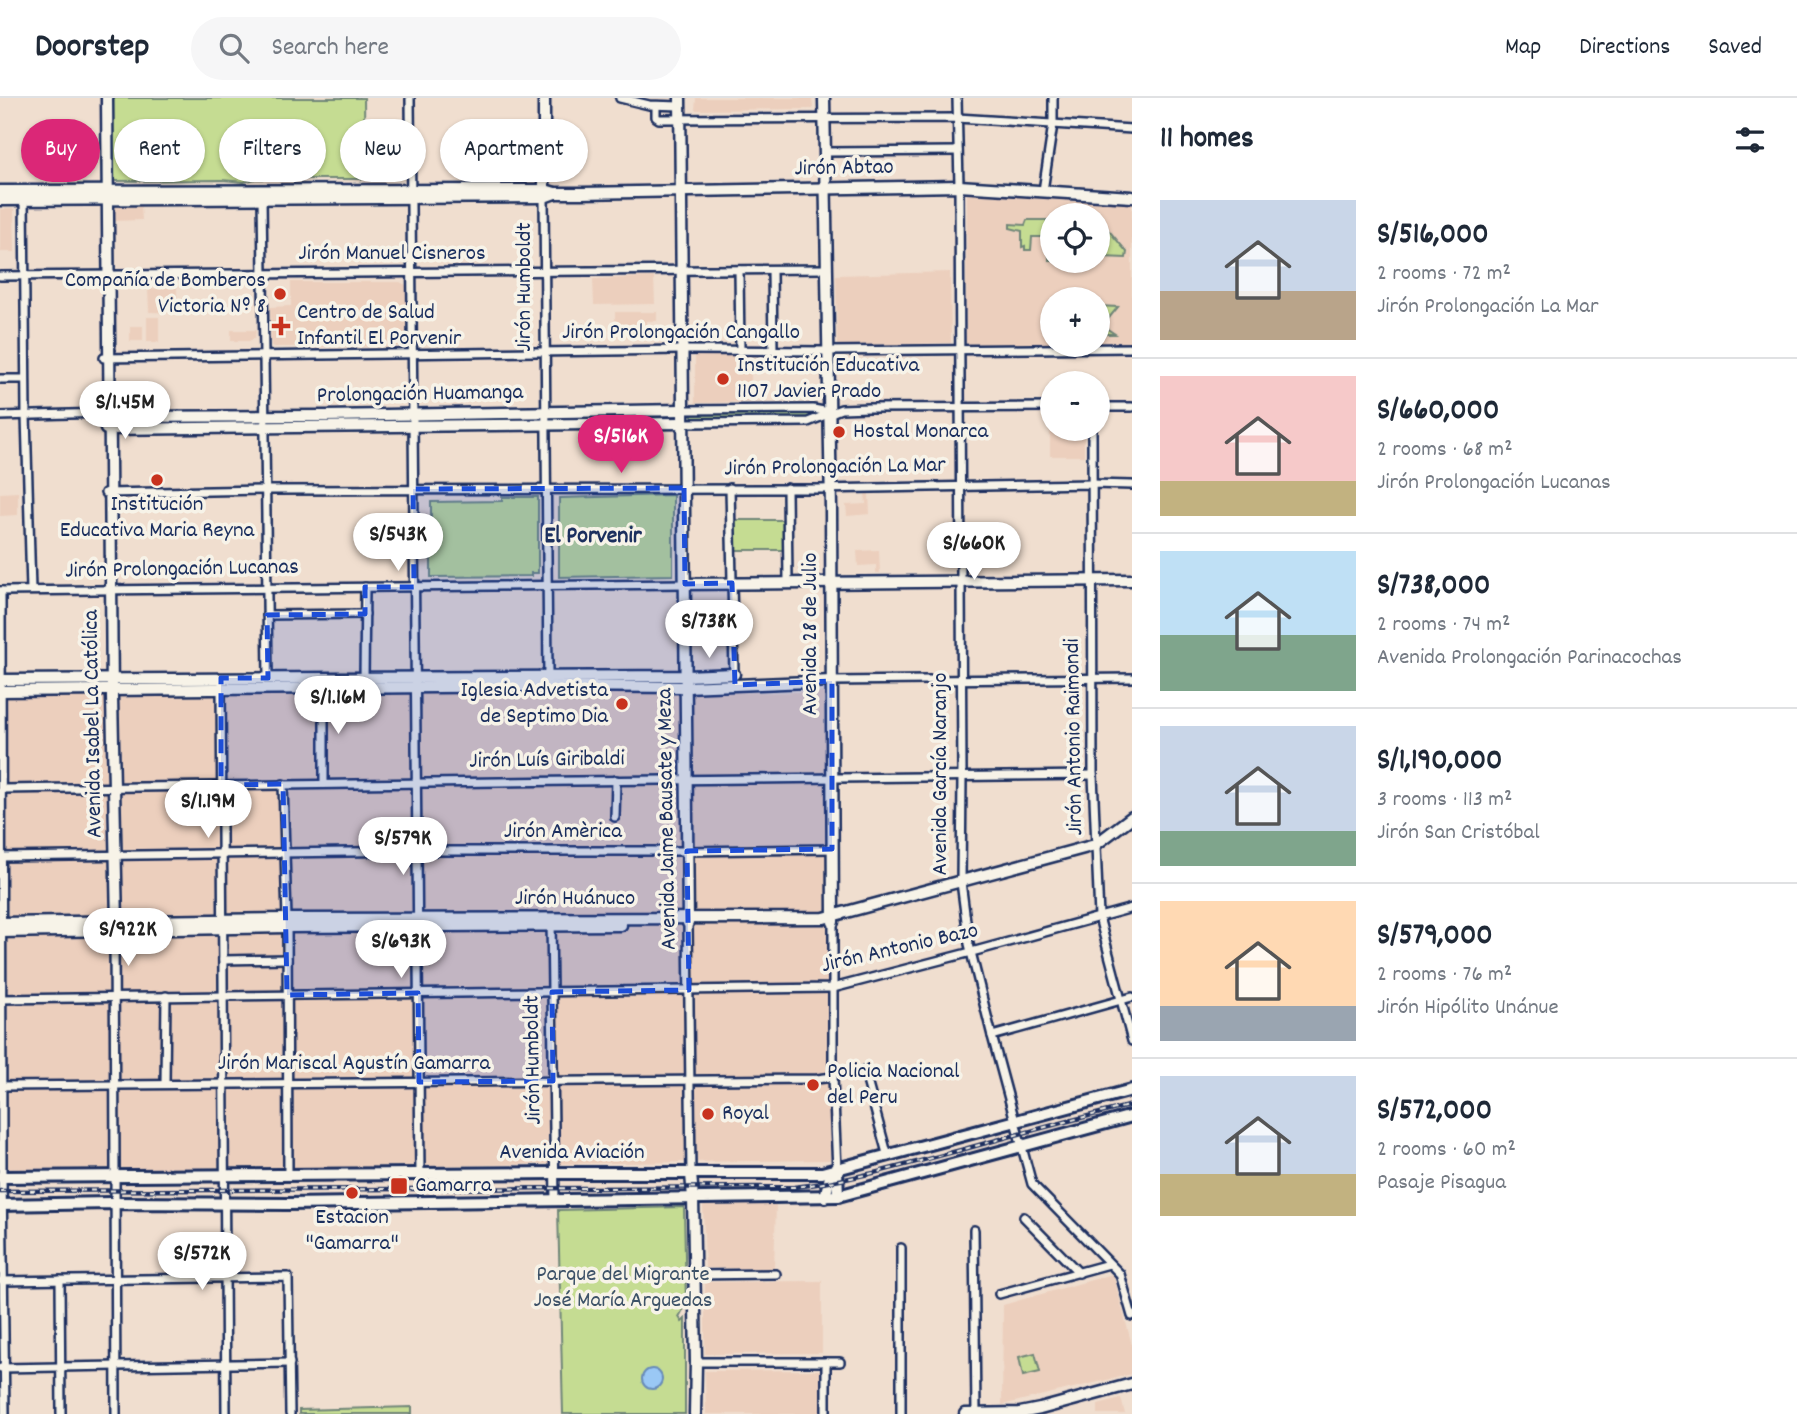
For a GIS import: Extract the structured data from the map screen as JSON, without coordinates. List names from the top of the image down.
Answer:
{
  "streets": {
    "main road": ["Avenida 28 de Julio", "Avenida Aviación"],
    "street": [
      "Jirón Abtao",
      "Jirón Manuel Cisneros",
      "Jirón Humboldt",
      "Jirón Prolongación Cangallo",
      "Prolongación Huamanga",
      "Jirón Prolongación La Mar",
      "Jirón Prolongación Lucanas",
      "Avenida Isabel La Católica",
      "Jirón Antonio Raimondi",
      "Jirón Luís Giribaldi",
      "Avenida García Naranjo",
      "Avenida Jaime Bausate y Meza",
      "Jirón Amèrica",
      "Jirón Huánuco",
      "Jirón Antonio Bazo",
      "Jirón Mariscal Agustín Gamarra"
    ]
  },
  "crossings": [
    ["Jirón Abtao", "Jirón Humboldt"],
    ["Jirón Abtao", "Avenida 28 de Julio"],
    ["Jirón Abtao", "Avenida Isabel La Católica"],
    ["Jirón Abtao", "Avenida García Naranjo"],
    ["Jirón Abtao", "Avenida Jaime Bausate y Meza"],
    ["Jirón Manuel Cisneros", "Jirón Humboldt"],
    ["Jirón Manuel Cisneros", "Avenida 28 de Julio"],
    ["Jirón Manuel Cisneros", "Avenida Isabel La Católica"],
    ["Jirón Manuel Cisneros", "Avenida Jaime Bausate y Meza"],
    ["Jirón Humboldt", "Jirón Prolongación Cangallo"],
    ["Jirón Humboldt", "Prolongación Huamanga"],
    ["Jirón Humboldt", "Jirón Prolongación La Mar"],
    ["Jirón Humboldt", "Jirón Prolongación Lucanas"],
    ["Jirón Humboldt", "Jirón Huánuco"],
    ["Jirón Humboldt", "Jirón Antonio Bazo"],
    ["Jirón Humboldt", "Jirón Mariscal Agustín Gamarra"],
    ["Jirón Humboldt", "Avenida Aviación"],
    ["Jirón Prolongación Cangallo", "Avenida 28 de Julio"],
    ["Jirón Prolongación Cangallo", "Avenida Isabel La Católica"],
    ["Jirón Prolongación Cangallo", "Avenida García Naranjo"],
    ["Jirón Prolongación Cangallo", "Avenida Jaime Bausate y Meza"],
    ["Prolongación Huamanga", "Avenida 28 de Julio"],
    ["Prolongación Huamanga", "Avenida Isabel La Católica"],
    ["Prolongación Huamanga", "Avenida Jaime Bausate y Meza"],
    ["Jirón Prolongación La Mar", "Avenida 28 de Julio"],
    ["Jirón Prolongación La Mar", "Avenida Isabel La Católica"],
    ["Jirón Prolongación La Mar", "Jirón Antonio Raimondi"],
    ["Jirón Prolongación La Mar", "Avenida García Naranjo"],
    ["Jirón Prolongación La Mar", "Avenida Jaime Bausate y Meza"],
    ["Jirón Prolongación Lucanas", "Avenida 28 de Julio"],
    ["Jirón Prolongación Lucanas", "Avenida Isabel La Católica"],
    ["Jirón Prolongación Lucanas", "Jirón Antonio Raimondi"],
    ["Jirón Prolongación Lucanas", "Avenida García Naranjo"],
    ["Jirón Prolongación Lucanas", "Avenida Jaime Bausate y Meza"],
    ["Avenida 28 de Julio", "Jirón Luís Giribaldi"],
    ["Avenida 28 de Julio", "Jirón Amèrica"],
    ["Avenida 28 de Julio", "Jirón Huánuco"],
    ["Avenida 28 de Julio", "Jirón Antonio Bazo"],
    ["Avenida 28 de Julio", "Jirón Mariscal Agustín Gamarra"],
    ["Avenida 28 de Julio", "Avenida Aviación"],
    ["Avenida Isabel La Católica", "Jirón Luís Giribaldi"],
    ["Avenida Isabel La Católica", "Jirón Amèrica"],
    ["Avenida Isabel La Católica", "Jirón Huánuco"],
    ["Avenida Isabel La Católica", "Jirón Antonio Bazo"],
    ["Avenida Isabel La Católica", "Jirón Mariscal Agustín Gamarra"],
    ["Avenida Isabel La Católica", "Avenida Aviación"],
    ["Jirón Antonio Raimondi", "Jirón Luís Giribaldi"],
    ["Jirón Antonio Raimondi", "Jirón Huánuco"],
    ["Jirón Antonio Raimondi", "Jirón Antonio Bazo"],
    ["Jirón Luís Giribaldi", "Avenida García Naranjo"],
    ["Jirón Luís Giribaldi", "Avenida Jaime Bausate y Meza"],
    ["Avenida García Naranjo", "Jirón Huánuco"],
    ["Avenida García Naranjo", "Jirón Antonio Bazo"],
    ["Avenida García Naranjo", "Avenida Aviación"],
    ["Avenida Jaime Bausate y Meza", "Jirón Amèrica"],
    ["Avenida Jaime Bausate y Meza", "Jirón Huánuco"],
    ["Avenida Jaime Bausate y Meza", "Jirón Antonio Bazo"],
    ["Avenida Jaime Bausate y Meza", "Jirón Mariscal Agustín Gamarra"],
    ["Avenida Jaime Bausate y Meza", "Avenida Aviación"]
  ],
  "districts": ["El Porvenir"],
  "parks": ["Parque del Migrante José María Arguedas"],
  "places": {
    "other": [
      "Compañía de Bomberos Victoria Nº 8",
      "Institución Educativa 1107 Javier Prado",
      "Hostal Monarca",
      "Institución Educativa Maria Reyna",
      "Iglesia Advetista de Septimo Dia",
      "Policia Nacional del Peru",
      "Royal",
      "Estacion \"Gamarra\""
    ],
    "health": ["Centro de Salud Infantil El Porvenir"],
    "transit": ["Gamarra"]
  },
  "page": {
    "header": "Doorstep",
    "search": "Search here",
    "nav": ["Map", "Directions", "Saved"],
    "heading": "11 homes",
    "chip": [
      "Buy",
      "Rent",
      "Filters",
      "New",
      "Apartment"
    ],
    "list": [
      {
        "name": "S/516,000",
        "note": "2 rooms · 72 m² · Jirón Prolongación La Mar"
      },
      {
        "name": "S/660,000",
        "note": "2 rooms · 68 m² · Jirón Prolongación Lucanas"
      },
      {
        "name": "S/738,000",
        "note": "2 rooms · 74 m² · Avenida Prolongación Parinacochas"
      },
      {
        "name": "S/1,190,000",
        "note": "3 rooms · 113 m² · Jirón San Cristóbal"
      },
      {
        "name": "S/579,000",
        "note": "2 rooms · 76 m² · Jirón Hipólito Unánue"
      },
      {
        "name": "S/572,000",
        "note": "2 rooms · 60 m² · Pasaje Pisagua"
      }
    ],
    "map_buttons": ["+", "−"],
    "price": [
      "S/1.45M",
      "S/516K",
      "S/543K",
      "S/660K",
      "S/738K",
      "S/1.16M",
      "S/1.19M",
      "S/579K",
      "S/922K",
      "S/693K",
      "S/572K"
    ]
  }
}
